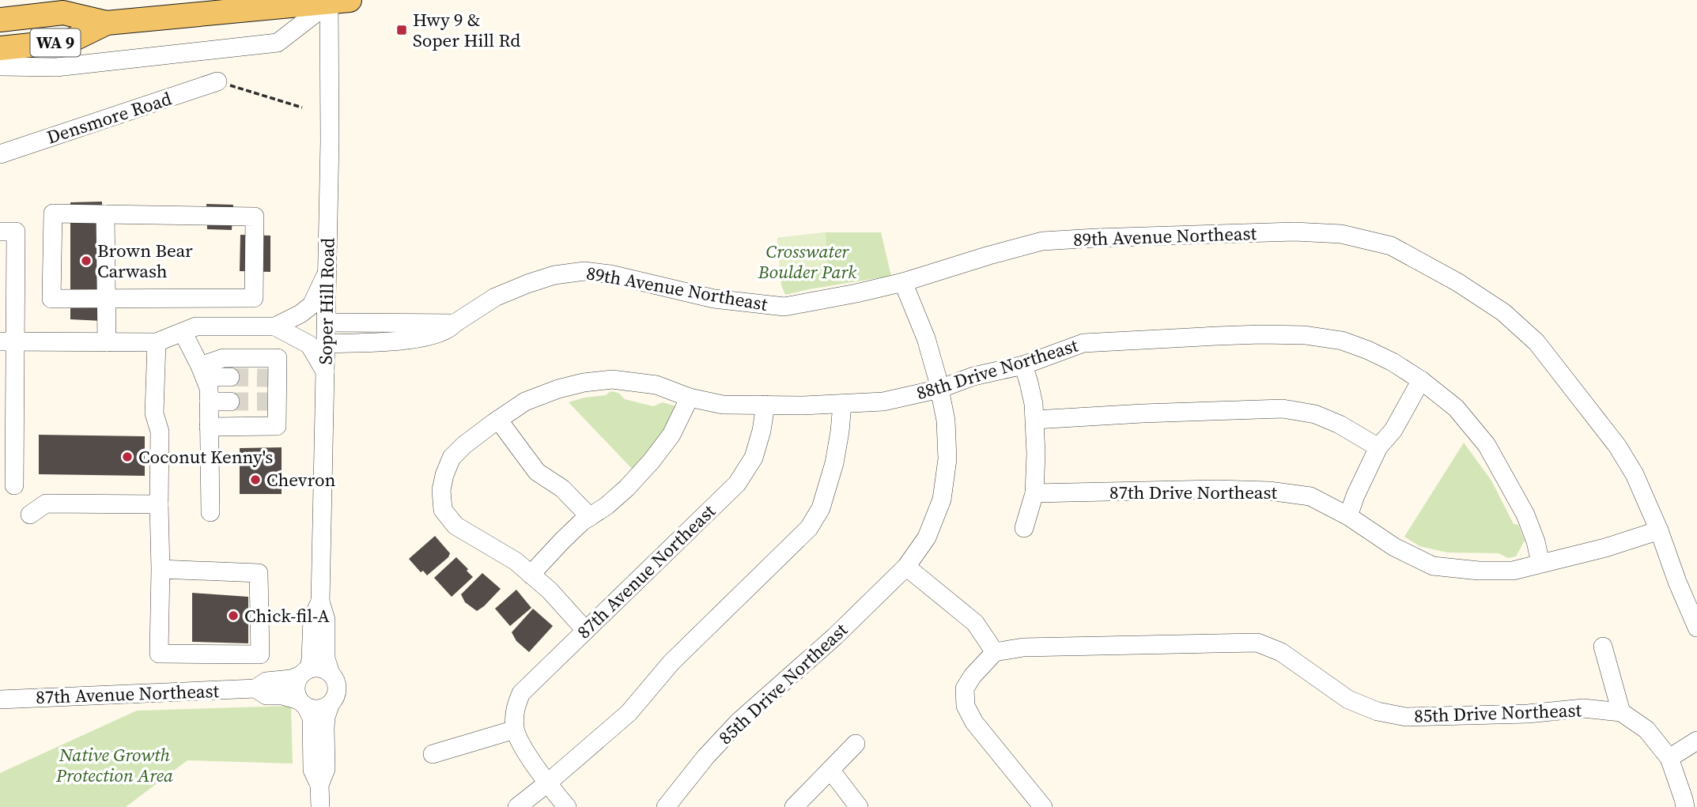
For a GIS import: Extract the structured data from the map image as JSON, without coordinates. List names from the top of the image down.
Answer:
{
  "streets": {
    "main road": ["WA 9"],
    "street": [
      "Densmore Road",
      "89th Avenue Northeast",
      "Soper Hill Road",
      "88th Drive Northeast",
      "87th Drive Northeast",
      "87th Avenue Northeast",
      "85th Drive Northeast"
    ]
  },
  "crossings": [
    ["WA 9", "Soper Hill Road"],
    ["89th Avenue Northeast", "Soper Hill Road"],
    ["89th Avenue Northeast", "87th Drive Northeast"],
    ["89th Avenue Northeast", "85th Drive Northeast"],
    ["88th Drive Northeast", "87th Drive Northeast"],
    ["88th Drive Northeast", "87th Avenue Northeast"],
    ["88th Drive Northeast", "85th Drive Northeast"]
  ],
  "parks": ["Crosswater Boulder Park", "Native Growth Protection Area"],
  "places": {
    "transit": ["Hwy 9 & Soper Hill Rd"],
    "other": [
      "Brown Bear Carwash",
      "Coconut Kenny's",
      "Chevron",
      "Chick-fil-A"
    ]
  }
}
